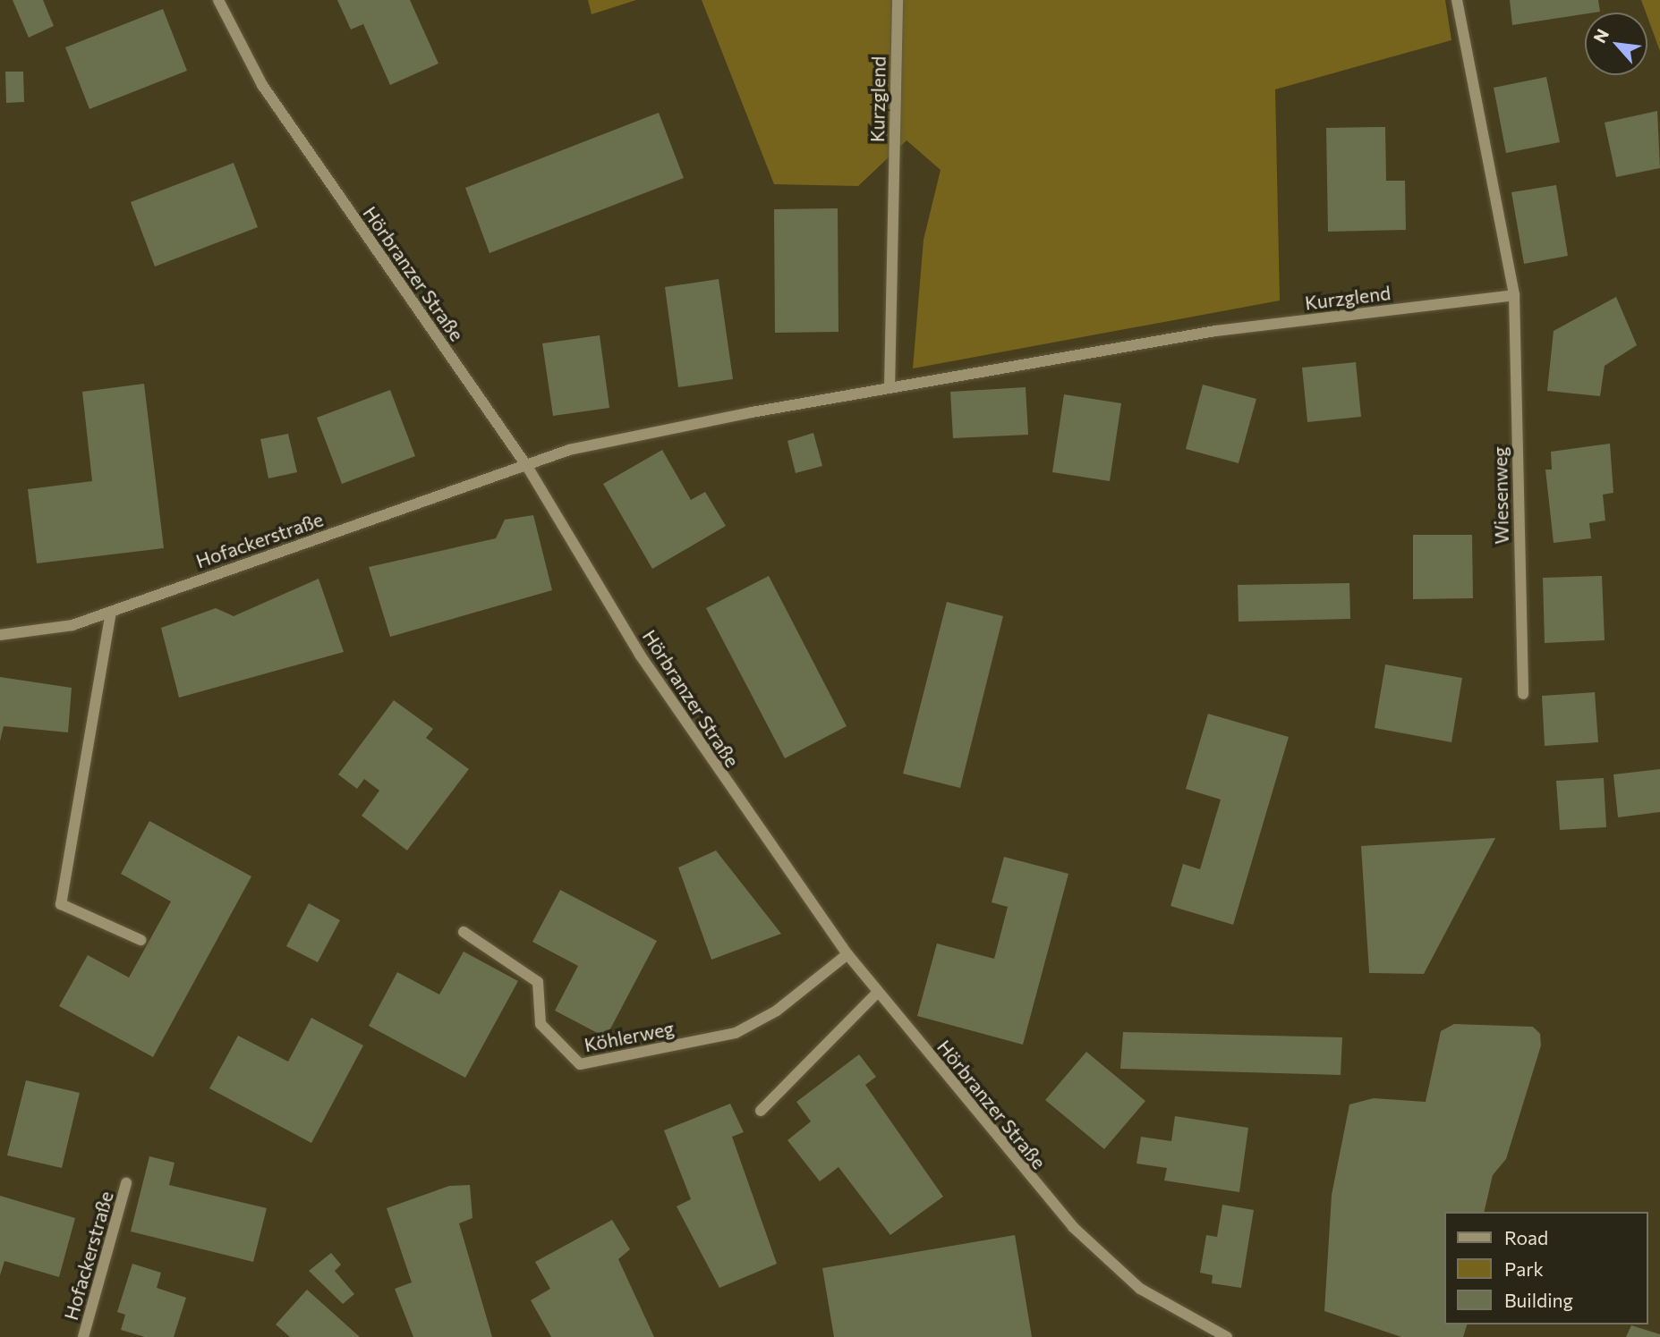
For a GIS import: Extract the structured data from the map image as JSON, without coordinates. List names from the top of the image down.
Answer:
{
  "streets": {
    "street": [
      "Kurzglend",
      "Hörbranzer Straße",
      "Wiesenweg",
      "Hofackerstraße",
      "Köhlerweg"
    ]
  },
  "crossings": [
    ["Kurzglend", "Hörbranzer Straße"],
    ["Kurzglend", "Wiesenweg"],
    ["Kurzglend", "Hofackerstraße"],
    ["Hörbranzer Straße", "Hofackerstraße"],
    ["Hörbranzer Straße", "Köhlerweg"]
  ],
  "legend": ["Road", "Park", "Building"],
  "north": "top left"
}
